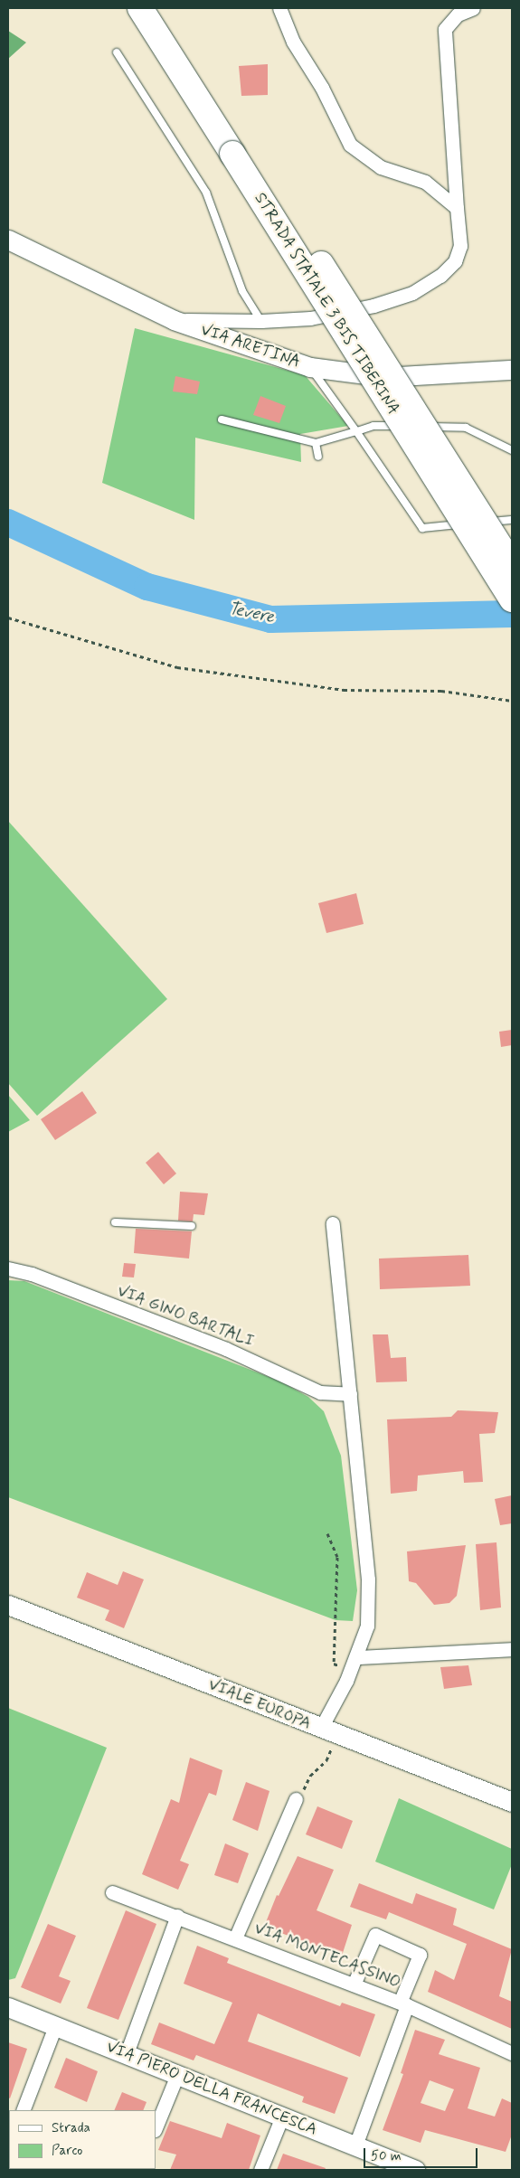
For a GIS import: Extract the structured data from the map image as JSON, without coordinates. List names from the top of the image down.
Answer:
{
  "streets": {
    "highway": ["STRADA STATALE 3 BIS TIBERINA"],
    "main road": ["VIA ARETINA", "VIALE EUROPA", "VIA PIERO DELLA FRANCESCA"],
    "street": ["VIA GINO BARTALI", "VIA MONTECASSINO"]
  },
  "crossings": [
    ["VIA MONTECASSINO", "VIA PIERO DELLA FRANCESCA"]
  ],
  "water": ["Tevere"],
  "legend": ["Strada", "Parco"],
  "scale_bar": "50 m"
}
